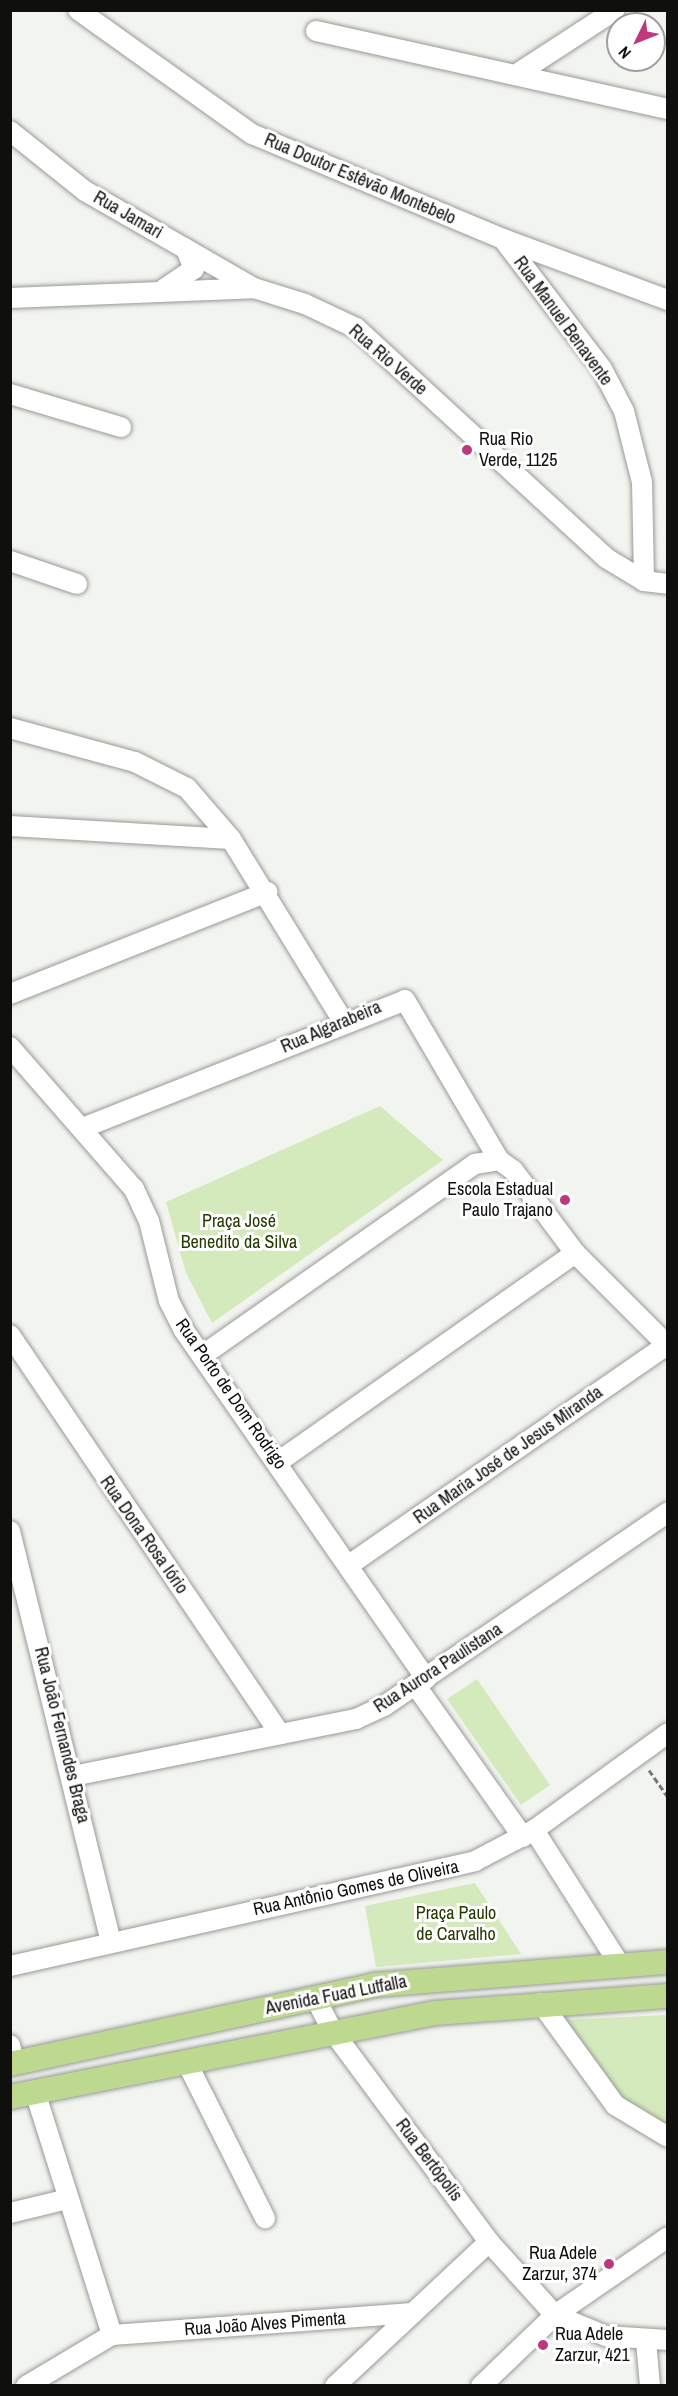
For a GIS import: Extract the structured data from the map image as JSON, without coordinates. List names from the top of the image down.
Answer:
{
  "streets": {
    "main road": ["Avenida Fuad Lutfalla"],
    "street": [
      "Rua Doutor Estêvão Montebelo",
      "Rua Jamari",
      "Rua Manuel Benavente",
      "Rua Rio Verde",
      "Rua Algarabeira",
      "Rua Porto de Dom Rodrigo",
      "Rua Maria José de Jesus Miranda",
      "Rua Dona Rosa Iório",
      "Rua Aurora Paulistana",
      "Rua João Fernandes Braga",
      "Rua Antônio Gomes de Oliveira",
      "Rua Bertópolis",
      "Rua João Alves Pimenta"
    ]
  },
  "crossings": [
    ["Rua Doutor Estêvão Montebelo", "Rua Manuel Benavente"],
    ["Rua Jamari", "Rua Rio Verde"],
    ["Rua Manuel Benavente", "Rua Rio Verde"],
    ["Rua Algarabeira", "Rua Porto de Dom Rodrigo"],
    ["Rua Algarabeira", "Rua Maria José de Jesus Miranda"],
    ["Rua Porto de Dom Rodrigo", "Rua Maria José de Jesus Miranda"],
    ["Rua Porto de Dom Rodrigo", "Rua Aurora Paulistana"],
    ["Rua Porto de Dom Rodrigo", "Rua Antônio Gomes de Oliveira"],
    ["Rua Porto de Dom Rodrigo", "Avenida Fuad Lutfalla"],
    ["Rua Dona Rosa Iório", "Rua Aurora Paulistana"],
    ["Rua Aurora Paulistana", "Rua João Fernandes Braga"],
    ["Rua João Fernandes Braga", "Rua Antônio Gomes de Oliveira"],
    ["Avenida Fuad Lutfalla", "Rua Bertópolis"]
  ],
  "parks": ["Praça José Benedito da Silva", "Praça Paulo de Carvalho"],
  "places": [
    "Rua Rio Verde, 1125",
    "Escola Estadual Paulo Trajano",
    "Rua Adele Zarzur, 374",
    "Rua Adele Zarzur, 421"
  ],
  "north": "bottom left"
}
